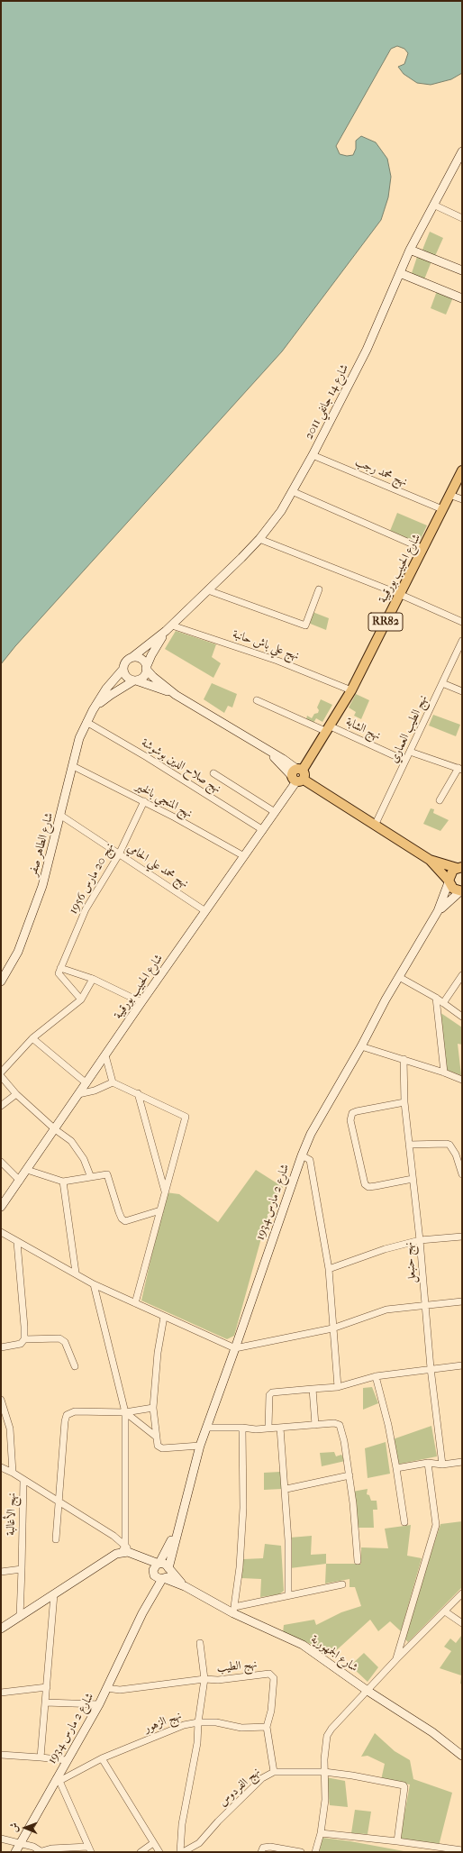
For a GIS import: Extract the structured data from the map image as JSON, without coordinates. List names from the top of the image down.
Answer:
{
  "streets": {
    "main road": ["شارع الحبيب بورقيبة", "RR82"],
    "street": [
      "شارع 14 جانفي 2011",
      "نهج محمد رجب",
      "نهج علي باش حانبة",
      "نهج الشابة",
      "نهج الطيب العماري",
      "نهج صلاح الدين بوشوشة",
      "نهج المنجي بالخير",
      "شارع الطاهر صفر",
      "نهج محمد علي الحامي",
      "نهج 20 مارس 1956",
      "شارع 2 مارس 1934",
      "نهج حنبعل",
      "نهج الأغالبة",
      "شارع الجمهورية",
      "نهج الطيب",
      "نهج الزهور",
      "نهج الفردوس"
    ]
  },
  "crossings": [
    ["شارع 14 جانفي 2011", "نهج محمد رجب"],
    ["شارع 14 جانفي 2011", "نهج علي باش حانبة"],
    ["شارع 14 جانفي 2011", "شارع الطاهر صفر"],
    ["نهج محمد رجب", "شارع الحبيب بورقيبة"],
    ["شارع الحبيب بورقيبة", "نهج علي باش حانبة"],
    ["شارع الحبيب بورقيبة", "نهج الشابة"],
    ["شارع الحبيب بورقيبة", "نهج صلاح الدين بوشوشة"],
    ["شارع الحبيب بورقيبة", "نهج المنجي بالخير"],
    ["شارع الحبيب بورقيبة", "نهج محمد علي الحامي"],
    ["نهج الشابة", "نهج الطيب العماري"],
    ["نهج صلاح الدين بوشوشة", "شارع الطاهر صفر"],
    ["نهج المنجي بالخير", "شارع الطاهر صفر"],
    ["نهج المنجي بالخير", "نهج 20 مارس 1956"],
    ["شارع الطاهر صفر", "نهج محمد علي الحامي"],
    ["نهج محمد علي الحامي", "نهج 20 مارس 1956"],
    ["شارع 2 مارس 1934", "نهج الطيب"],
    ["شارع 2 مارس 1934", "نهج الزهور"],
    ["نهج الطيب", "نهج الفردوس"]
  ],
  "north": "left"
}
